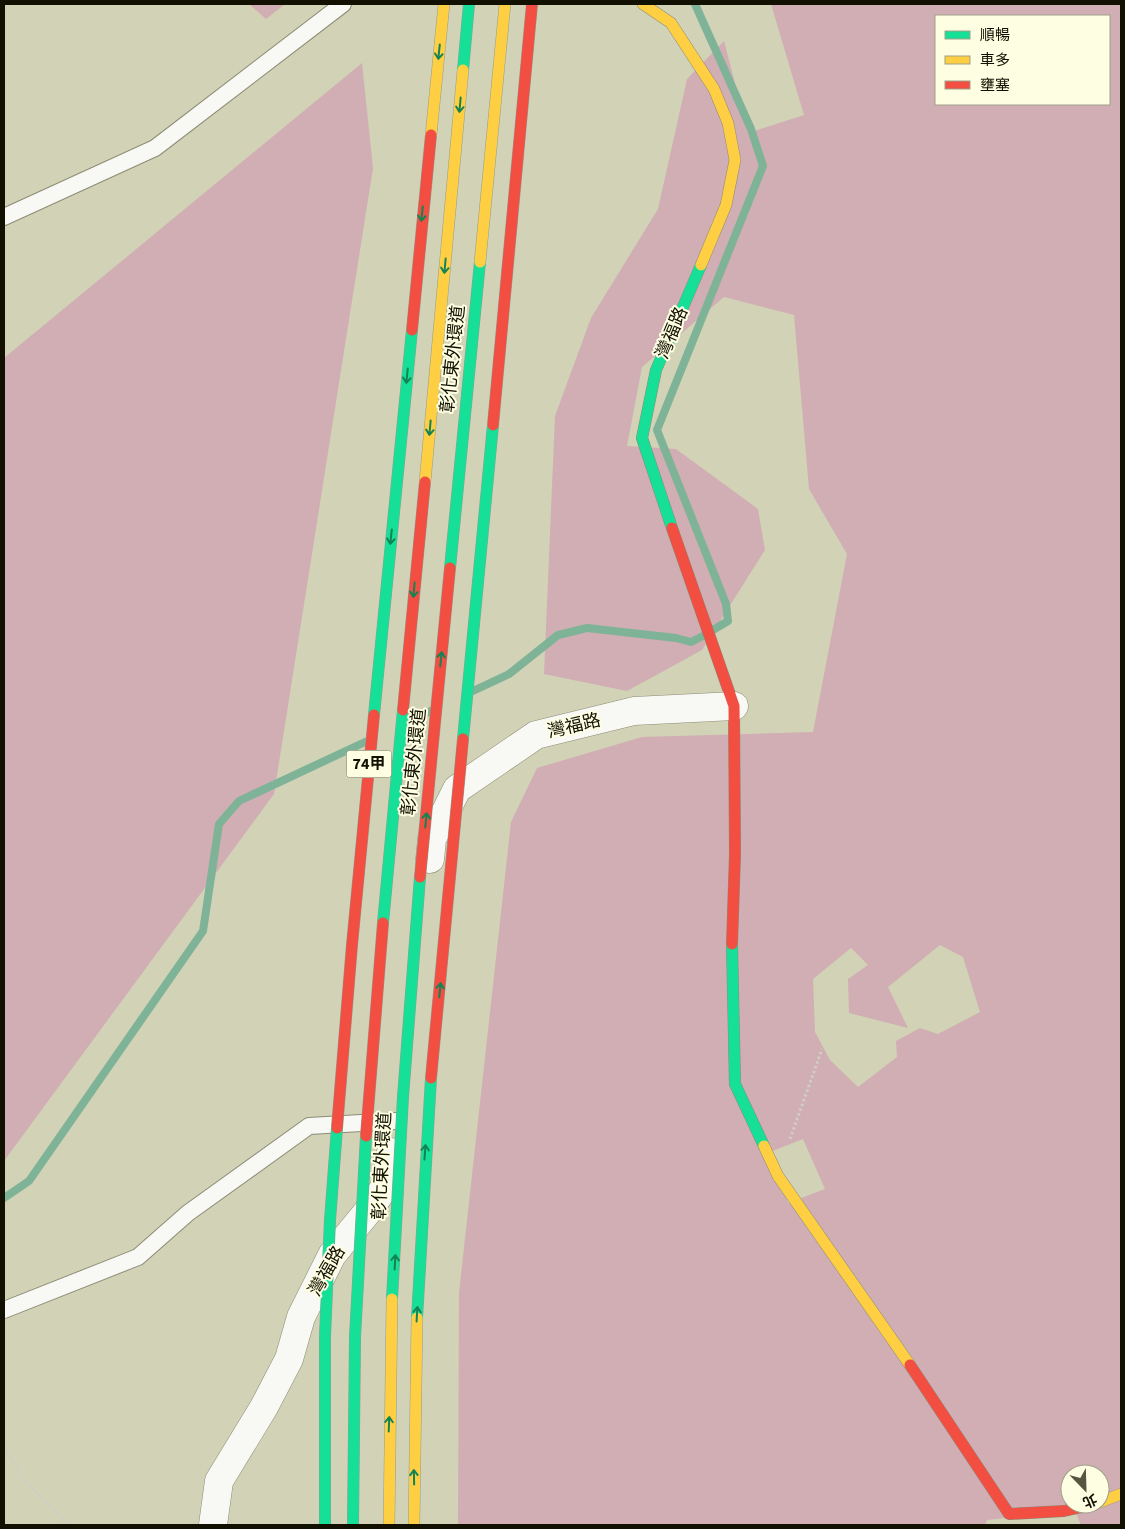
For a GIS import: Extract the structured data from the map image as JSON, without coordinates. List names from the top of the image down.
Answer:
{
  "streets": {
    "main road": ["灣福路", "彰化東外環道", "74甲"]
  },
  "legend": ["順暢", "車多", "壅塞"],
  "north": "bottom right"
}
